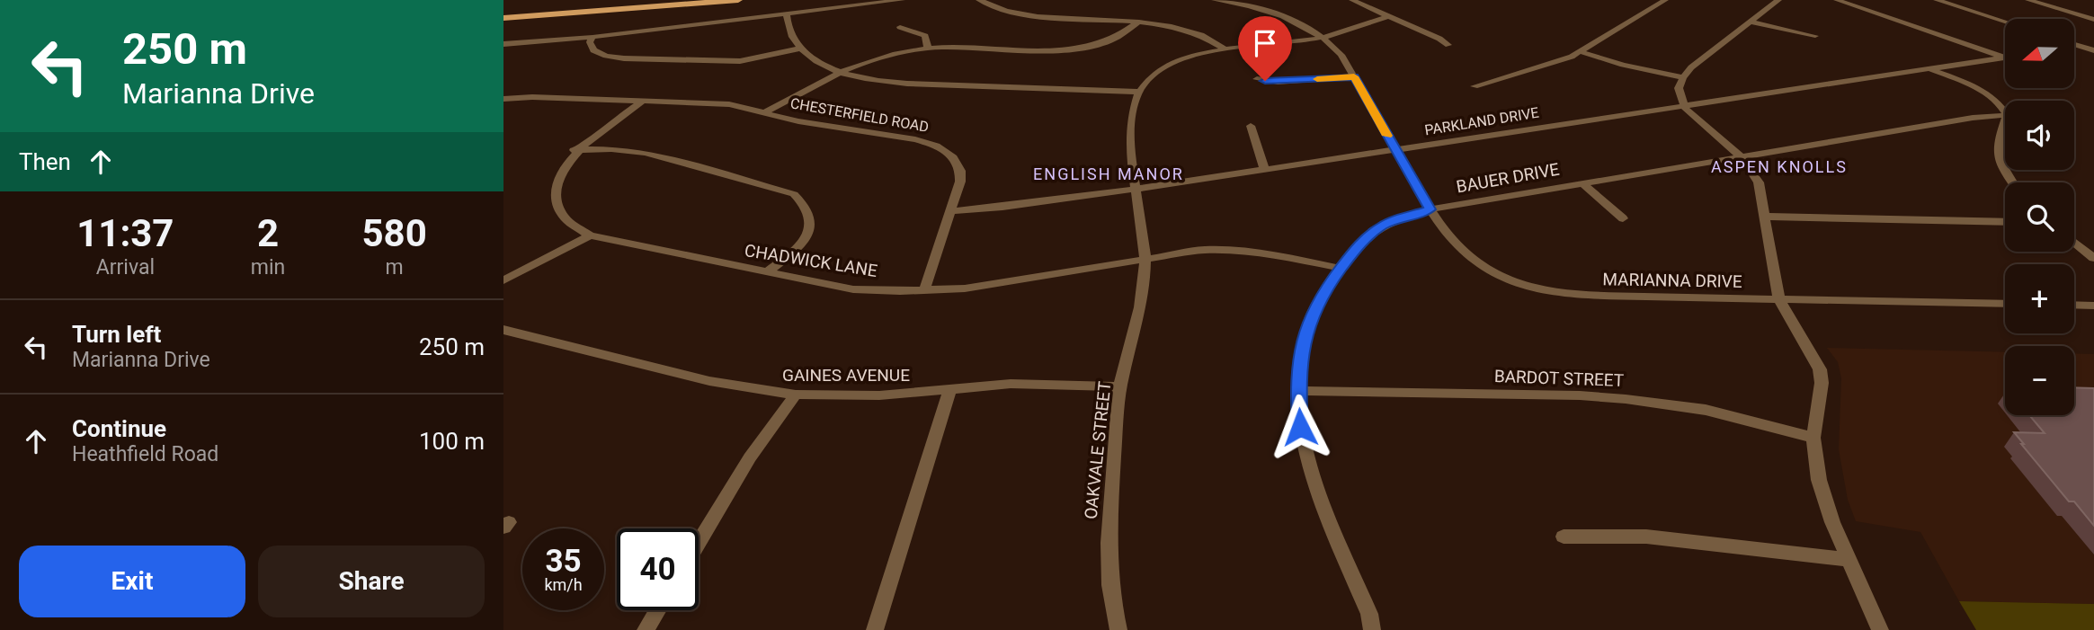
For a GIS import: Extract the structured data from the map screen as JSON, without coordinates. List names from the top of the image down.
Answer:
{
  "streets": {
    "street": [
      "CHESTERFIELD ROAD",
      "PARKLAND DRIVE",
      "BAUER DRIVE",
      "CHADWICK LANE",
      "MARIANNA DRIVE",
      "GAINES AVENUE",
      "BARDOT STREET",
      "OAKVALE STREET"
    ]
  },
  "crossings": [
    ["CHESTERFIELD ROAD", "PARKLAND DRIVE"],
    ["CHESTERFIELD ROAD", "CHADWICK LANE"],
    ["PARKLAND DRIVE", "MARIANNA DRIVE"],
    ["PARKLAND DRIVE", "OAKVALE STREET"],
    ["BAUER DRIVE", "CHADWICK LANE"],
    ["BAUER DRIVE", "MARIANNA DRIVE"],
    ["BAUER DRIVE", "BARDOT STREET"],
    ["CHADWICK LANE", "OAKVALE STREET"],
    ["GAINES AVENUE", "OAKVALE STREET"]
  ],
  "districts": ["ASPEN KNOLLS", "ENGLISH MANOR"],
  "north": "left",
  "page": {
    "turn": ["250 m", "Marianna Drive"],
    "map_buttons": ["+", "−"],
    "then": "Then",
    "eta": [
      "11:37",
      "Arrival",
      "2",
      "min",
      "580",
      "m"
    ],
    "list": [
      {
        "name": "Turn left",
        "note": "Marianna Drive",
        "value": "250 m"
      },
      {
        "name": "Continue",
        "note": "Heathfield Road",
        "value": "100 m"
      }
    ],
    "speed": "35 km/h",
    "limit": "40",
    "buttons": ["Exit", "Share"]
  }
}
